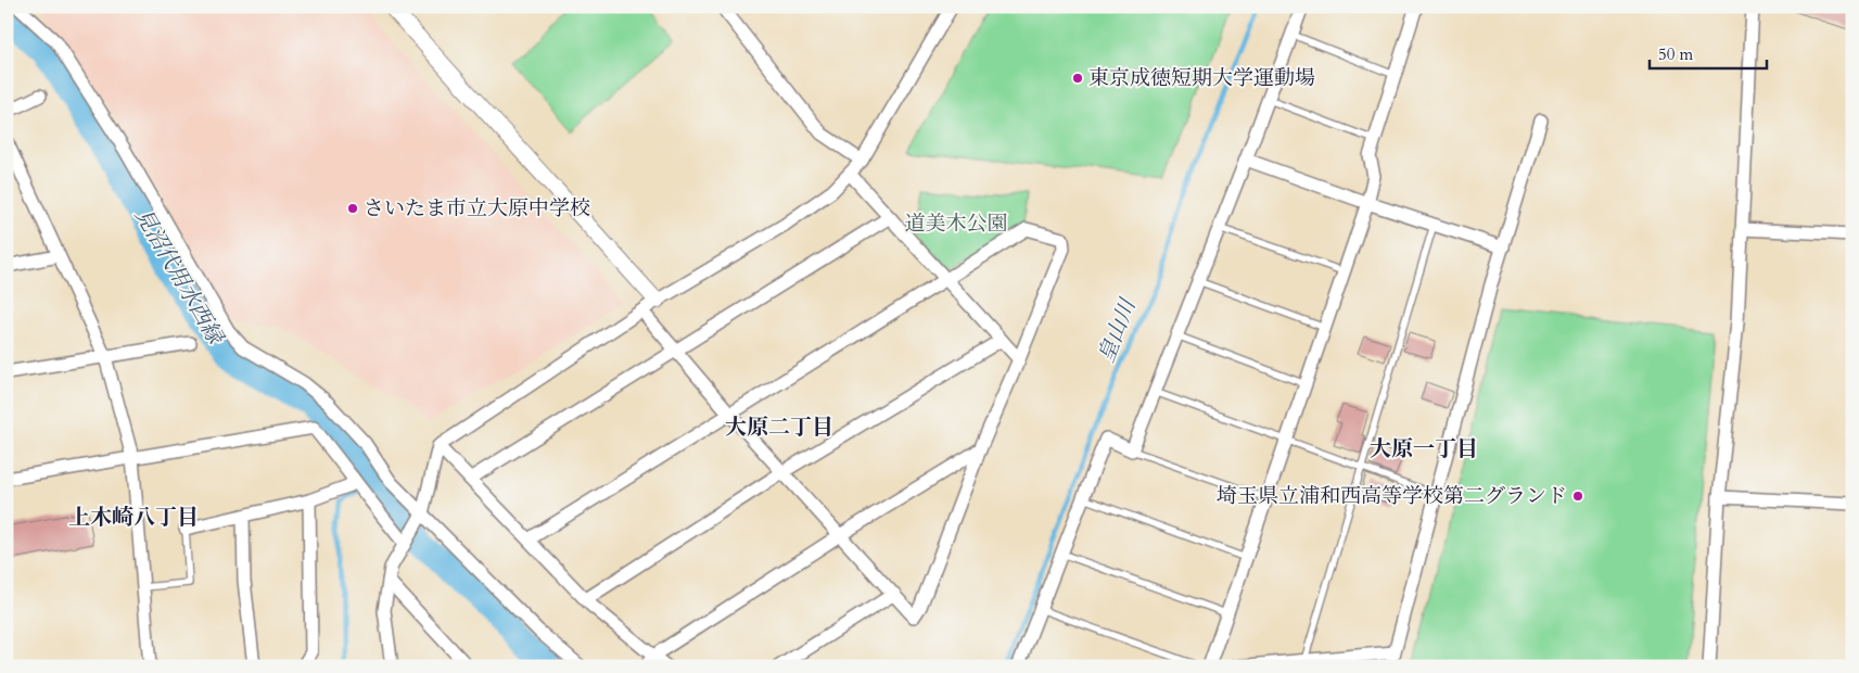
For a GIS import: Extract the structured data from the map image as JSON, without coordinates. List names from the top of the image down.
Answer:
{
  "districts": ["大原二丁目", "大原一丁目", "上木崎八丁目"],
  "water": ["見沼代用水西縁", "皇山川"],
  "parks": ["道美木公園"],
  "places": ["東京成徳短期大学運動場", "さいたま市立大原中学校", "埼玉県立浦和西高等学校第二グランド"],
  "scale_bar": "50 m"
}
